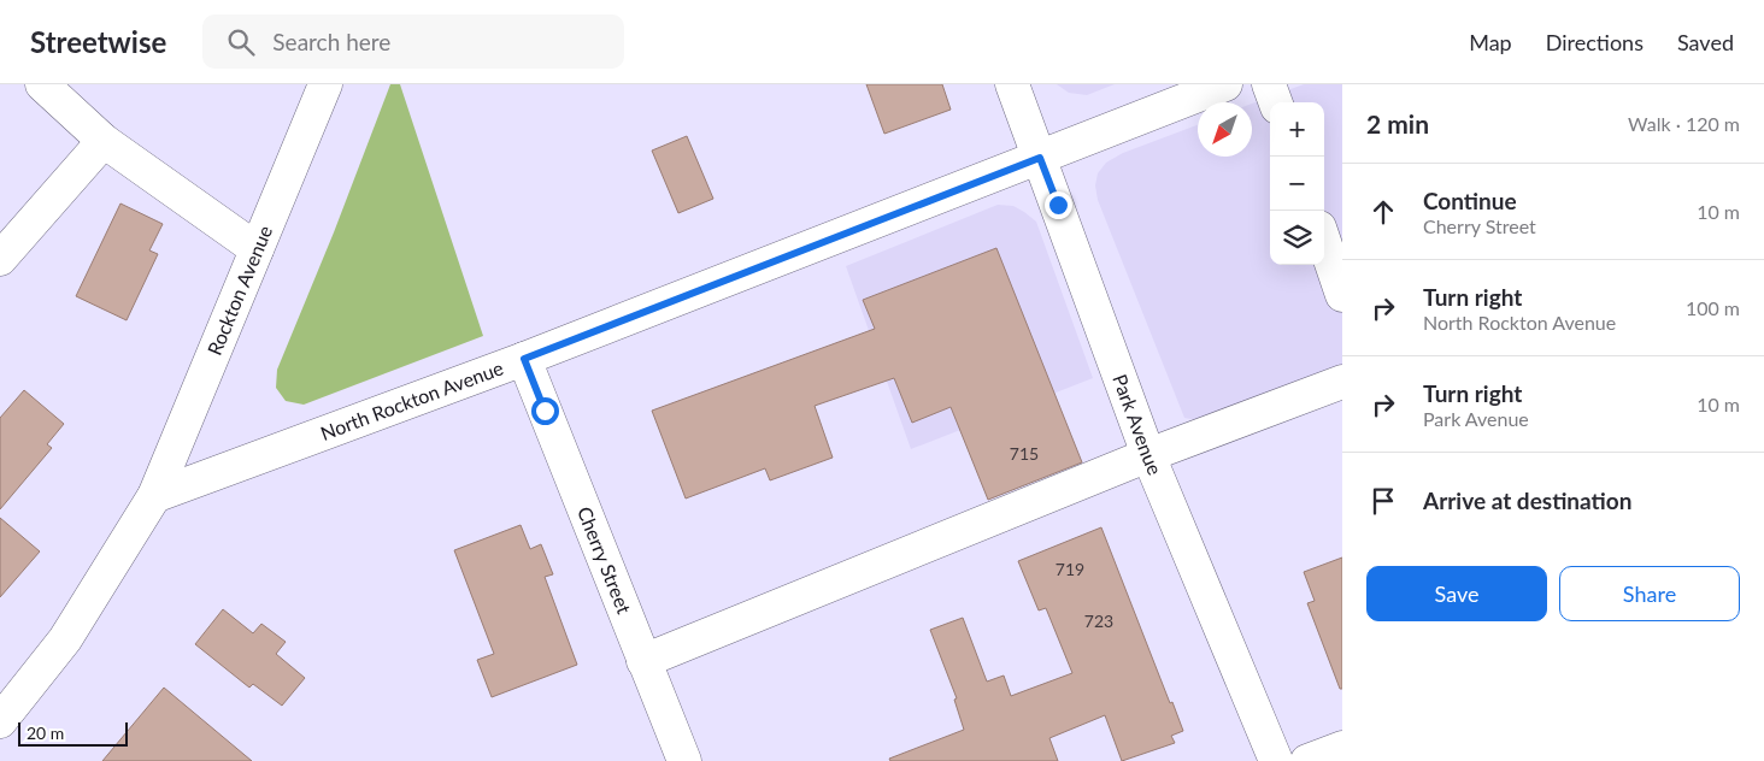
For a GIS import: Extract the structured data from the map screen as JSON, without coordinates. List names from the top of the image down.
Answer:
{
  "streets": {
    "street": [
      "Rockton Avenue",
      "North Rockton Avenue",
      "Park Avenue",
      "Cherry Street"
    ]
  },
  "crossings": [
    ["Rockton Avenue", "North Rockton Avenue"],
    ["North Rockton Avenue", "Park Avenue"],
    ["North Rockton Avenue", "Cherry Street"]
  ],
  "house_numbers": ["715", "719", "723"],
  "scale_bar": "20 m",
  "north": "bottom left",
  "page": {
    "header": "Streetwise",
    "search": "Search here",
    "nav": ["Map", "Directions", "Saved"],
    "heading": ["2 min", "Walk · 120 m"],
    "map_buttons": ["+", "−"],
    "list": [
      ["Continue", "Cherry Street", "10 m"],
      ["Turn right", "North Rockton Avenue", "100 m"],
      ["Turn right", "Park Avenue", "10 m"],
      "Arrive at destination"
    ],
    "buttons": ["Save", "Share"],
    "scale": "20 m"
  }
}
